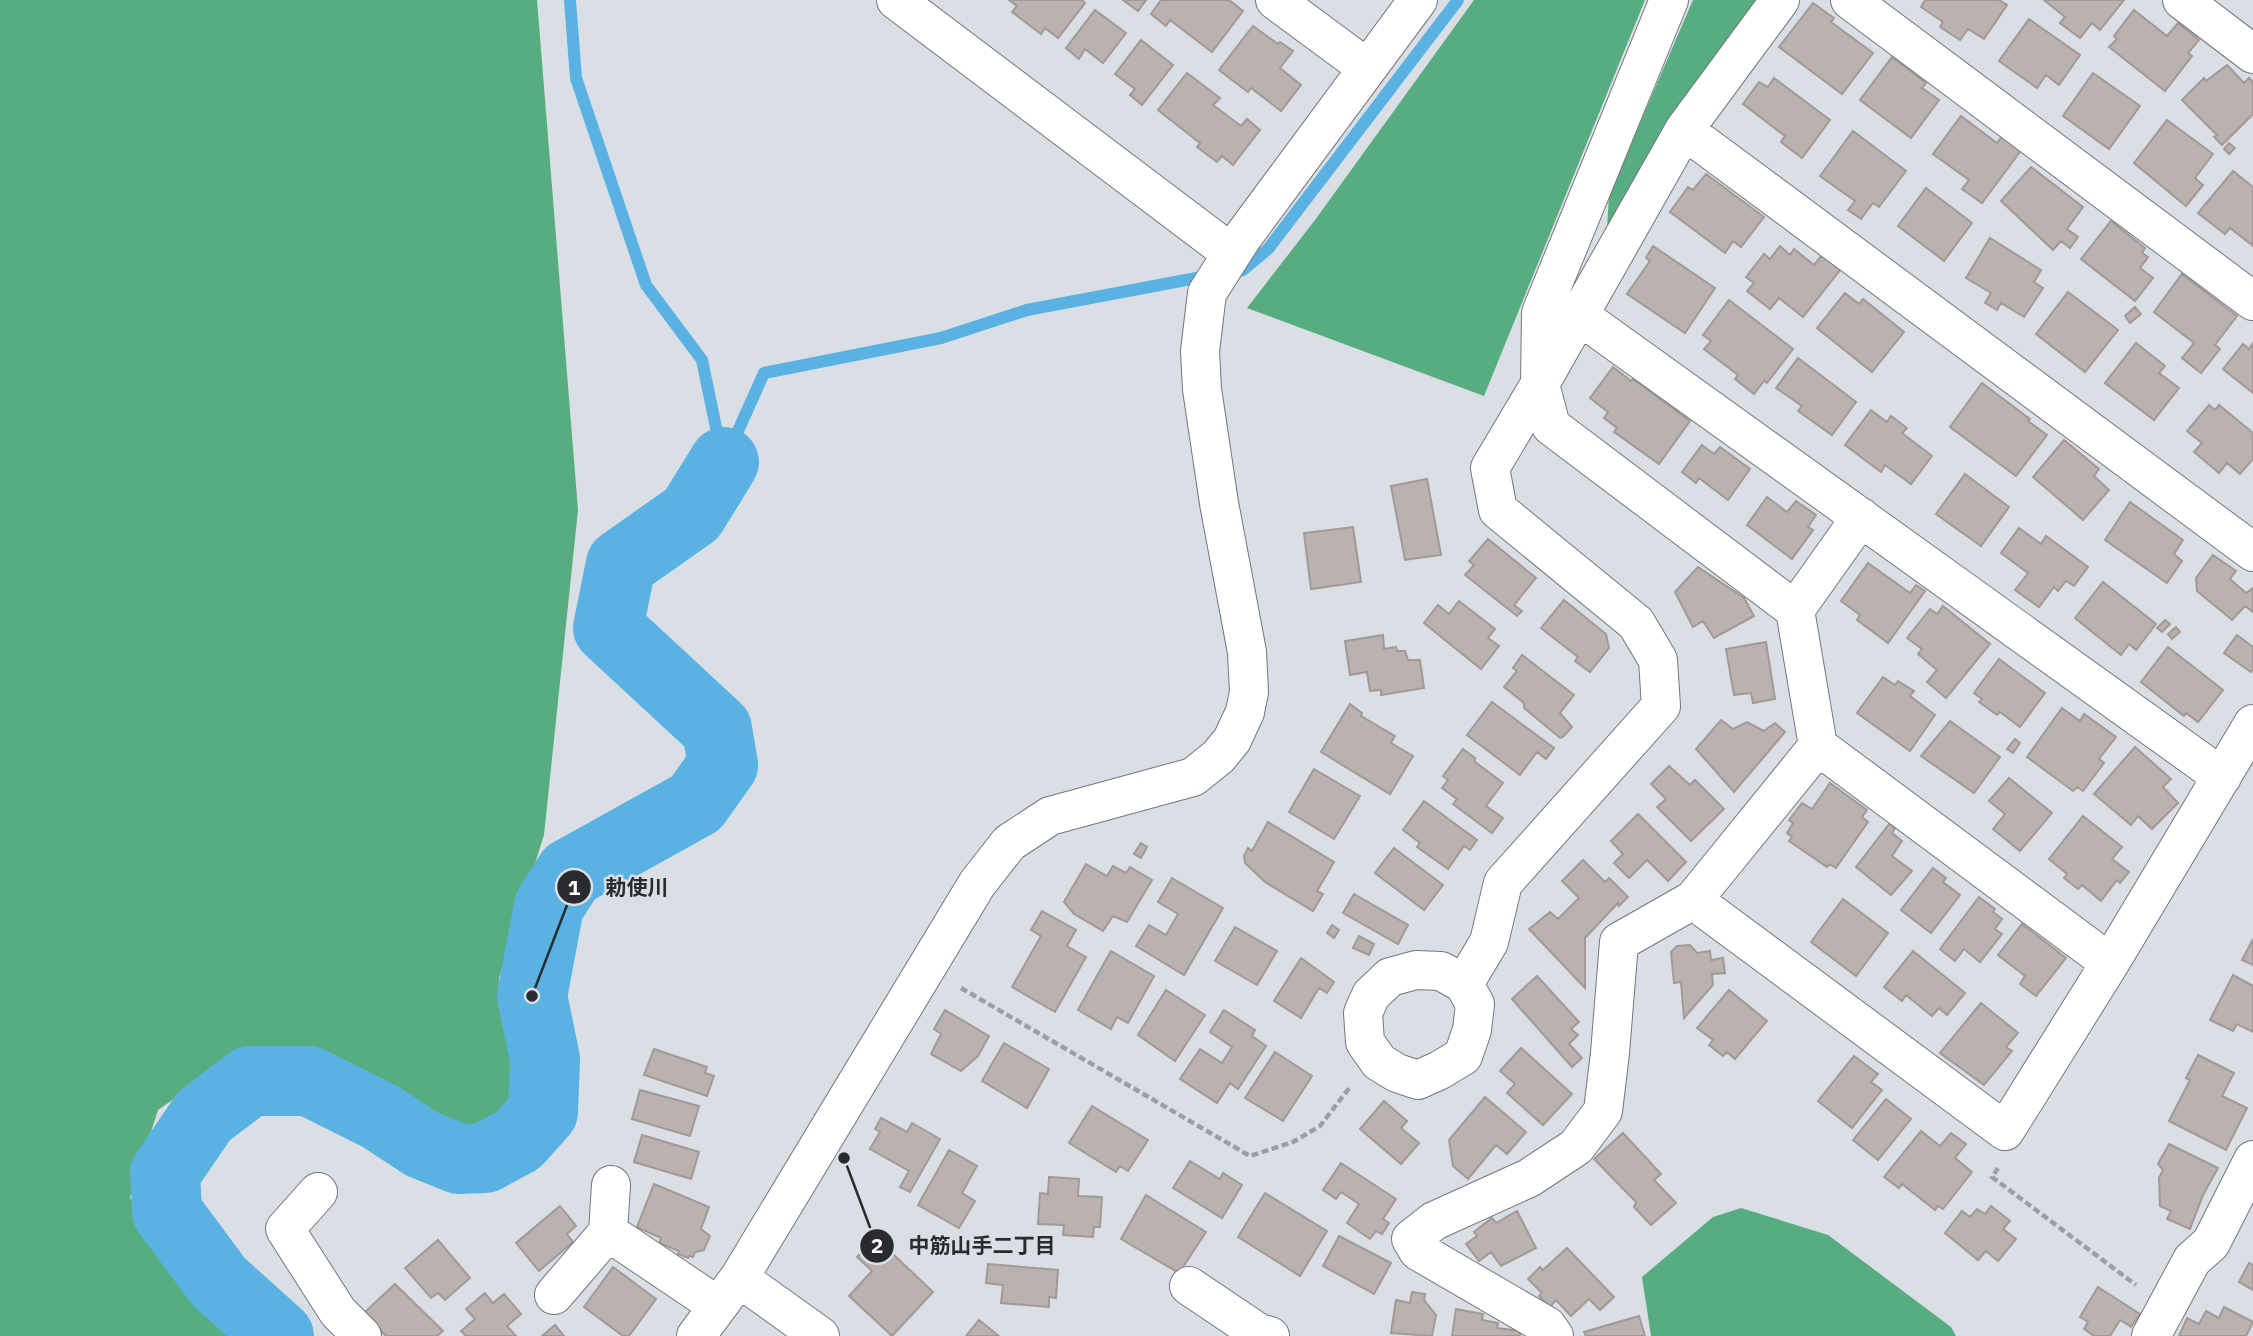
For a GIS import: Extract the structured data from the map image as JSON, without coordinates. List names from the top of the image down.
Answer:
{
  "places": ["勅使川", "中筋山手二丁目"]
}
